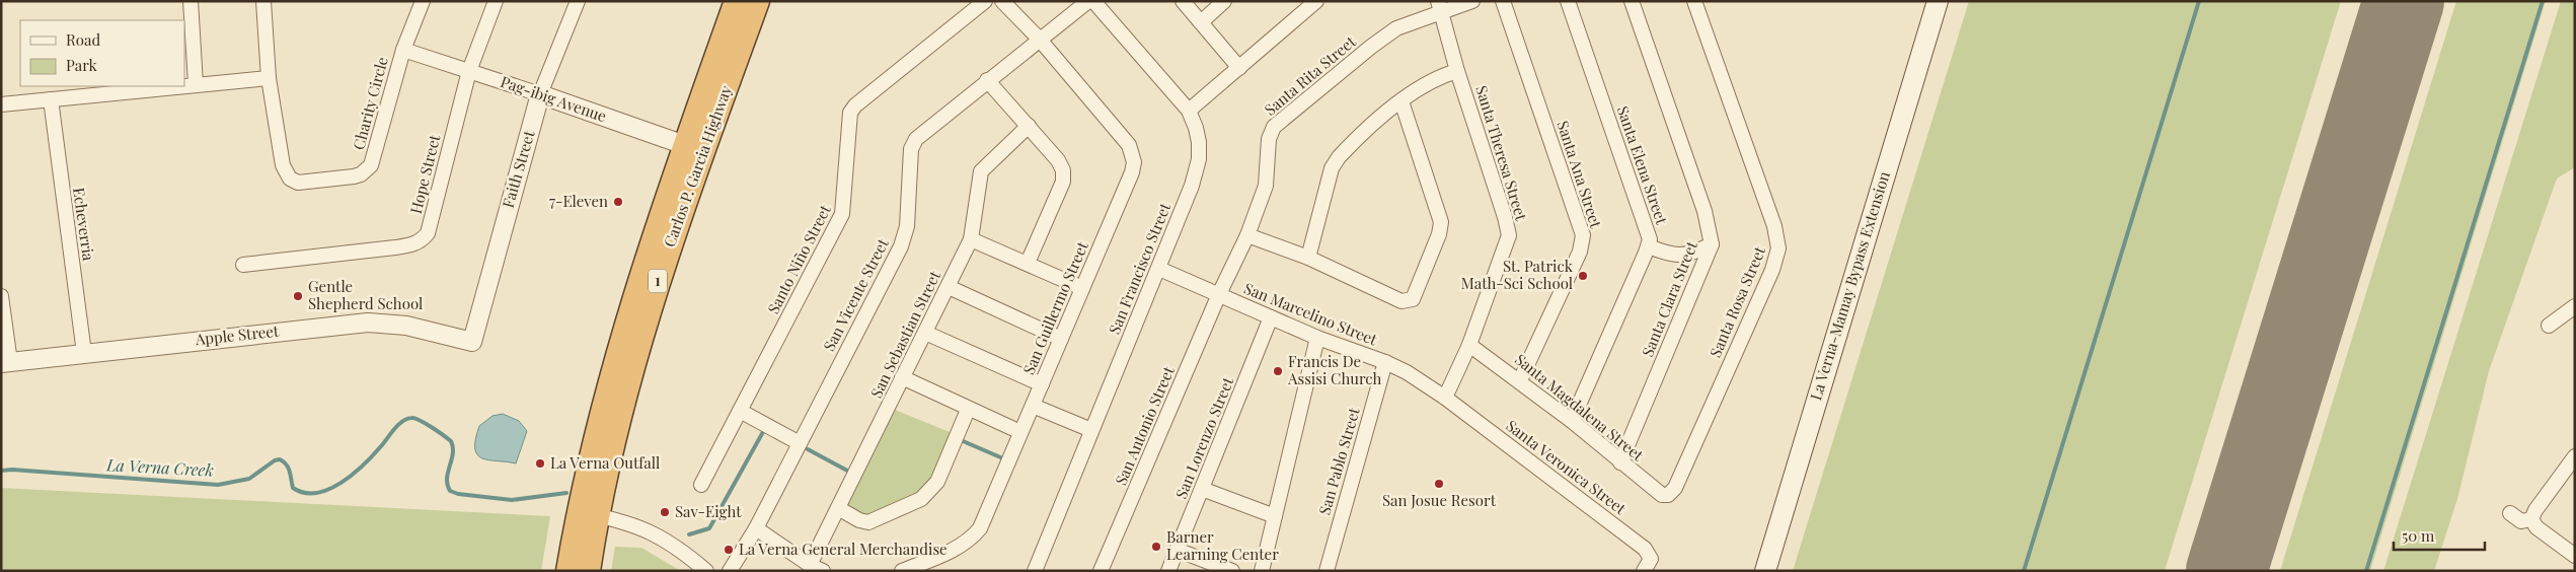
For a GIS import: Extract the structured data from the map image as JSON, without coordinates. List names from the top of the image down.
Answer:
{
  "streets": {
    "highway": ["Carlos P. Garcia Highway", "1"],
    "main road": ["La Verna-Mamay Bypass Extension"],
    "street": [
      "Santa Rita Street",
      "Pag-ibig Avenue",
      "Charity Circle",
      "Santa Theresa Street",
      "Santa Elena Street",
      "Faith Street",
      "Hope Street",
      "Santa Ana Street",
      "Echeverria",
      "Santo Niño Street",
      "San Francisco Street",
      "San Vicente Street",
      "Santa Clara Street",
      "Santa Rosa Street",
      "San Guillermo Street",
      "San Marcelino Street",
      "San Sebastian Street",
      "Apple Street",
      "Santa Magdalena Street",
      "San Antonio Street",
      "San Lorenzo Street",
      "San Pablo Street",
      "Santa Veronica Street"
    ]
  },
  "crossings": [
    ["Santa Rita Street", "Santa Theresa Street"],
    ["Santa Rita Street", "San Marcelino Street"],
    ["Santa Rita Street", "San Antonio Street"],
    ["Pag-ibig Avenue", "Charity Circle"],
    ["Pag-ibig Avenue", "Carlos P. Garcia Highway"],
    ["Pag-ibig Avenue", "Faith Street"],
    ["Pag-ibig Avenue", "Hope Street"],
    ["Santa Theresa Street", "San Marcelino Street"],
    ["Santa Theresa Street", "Santa Magdalena Street"],
    ["Santa Theresa Street", "Santa Veronica Street"],
    ["Santa Elena Street", "Santa Magdalena Street"],
    ["Faith Street", "Apple Street"],
    ["Santa Ana Street", "Santa Magdalena Street"],
    ["Echeverria", "Apple Street"],
    ["San Francisco Street", "San Marcelino Street"],
    ["San Vicente Street", "San Guillermo Street"],
    ["Santa Clara Street", "Santa Magdalena Street"],
    ["Santa Rosa Street", "Santa Magdalena Street"],
    ["San Marcelino Street", "San Antonio Street"],
    ["San Marcelino Street", "San Lorenzo Street"],
    ["San Marcelino Street", "San Pablo Street"],
    ["San Marcelino Street", "Santa Veronica Street"]
  ],
  "water": ["La Verna Creek"],
  "places": [
    "7-Eleven",
    "St. Patrick Math-Sci School",
    "Gentle Shepherd School",
    "Francis De Assisi Church",
    "La Verna Outfall",
    "San Josue Resort",
    "Sav-Eight",
    "Barner Learning Center",
    "La Verna General Merchandise"
  ],
  "legend": ["Road", "Park"],
  "scale_bar": "50 m"
}
